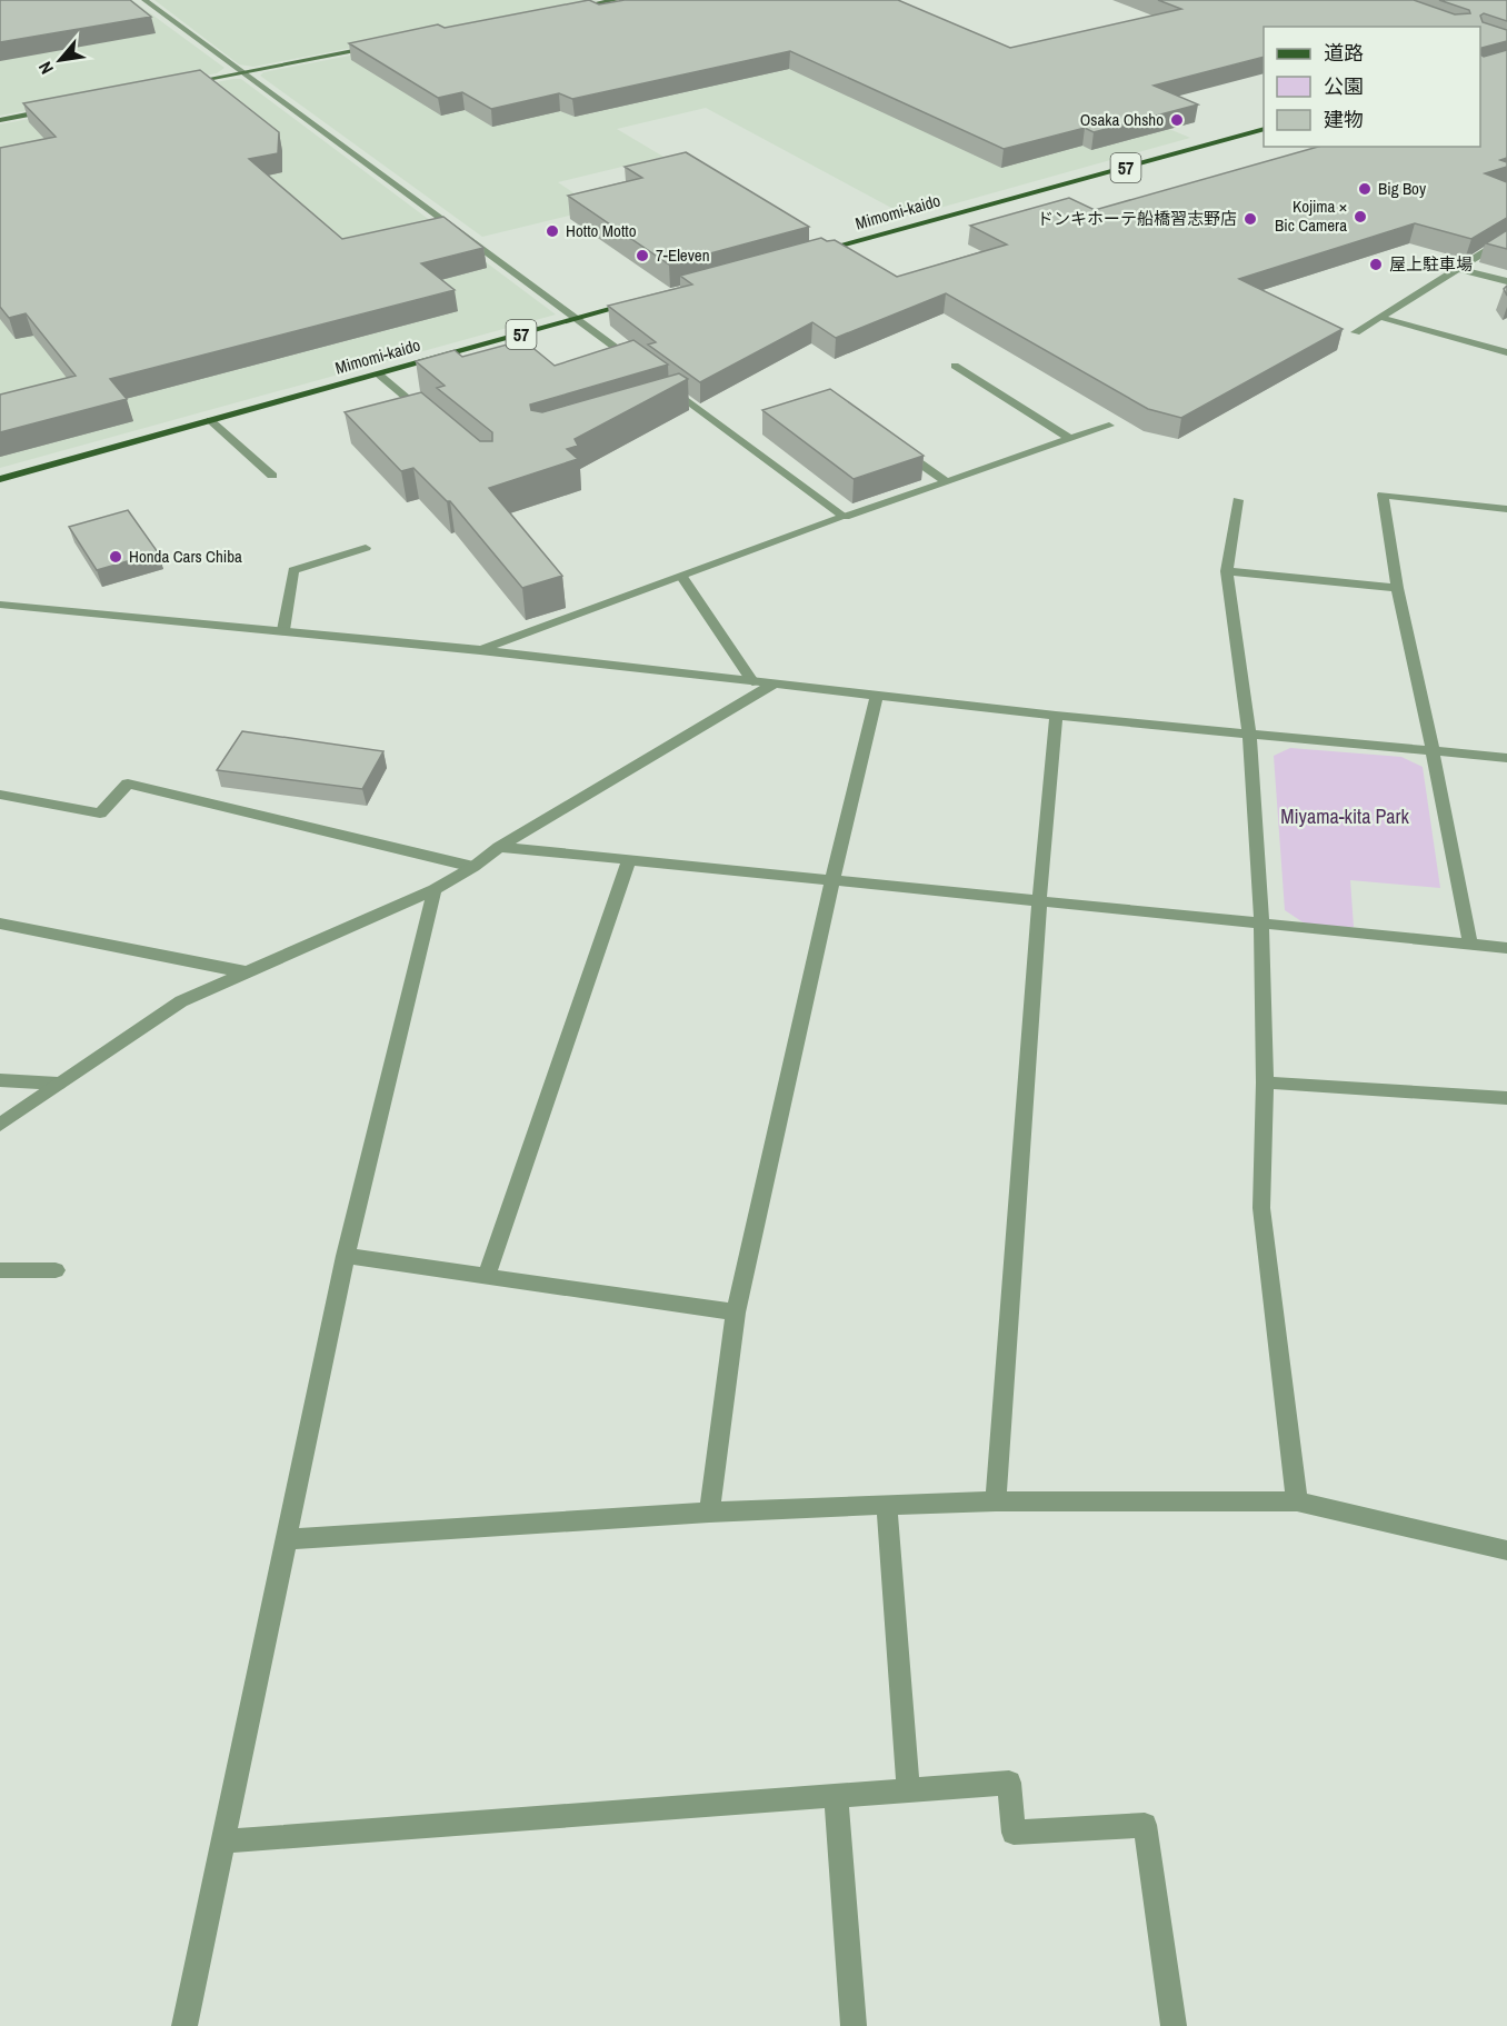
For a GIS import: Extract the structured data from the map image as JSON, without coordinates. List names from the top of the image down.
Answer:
{
  "streets": {
    "main road": ["57", "Mimomi-kaido"]
  },
  "parks": ["Miyama-kita Park"],
  "places": [
    "Osaka Ohsho",
    "Big Boy",
    "Kojima × Bic Camera",
    "ドンキホーテ船橋習志野店",
    "Hotto Motto",
    "7-Eleven",
    "屋上駐車場",
    "Honda Cars Chiba"
  ],
  "legend": ["道路", "公園", "建物"],
  "north": "bottom left"
}
